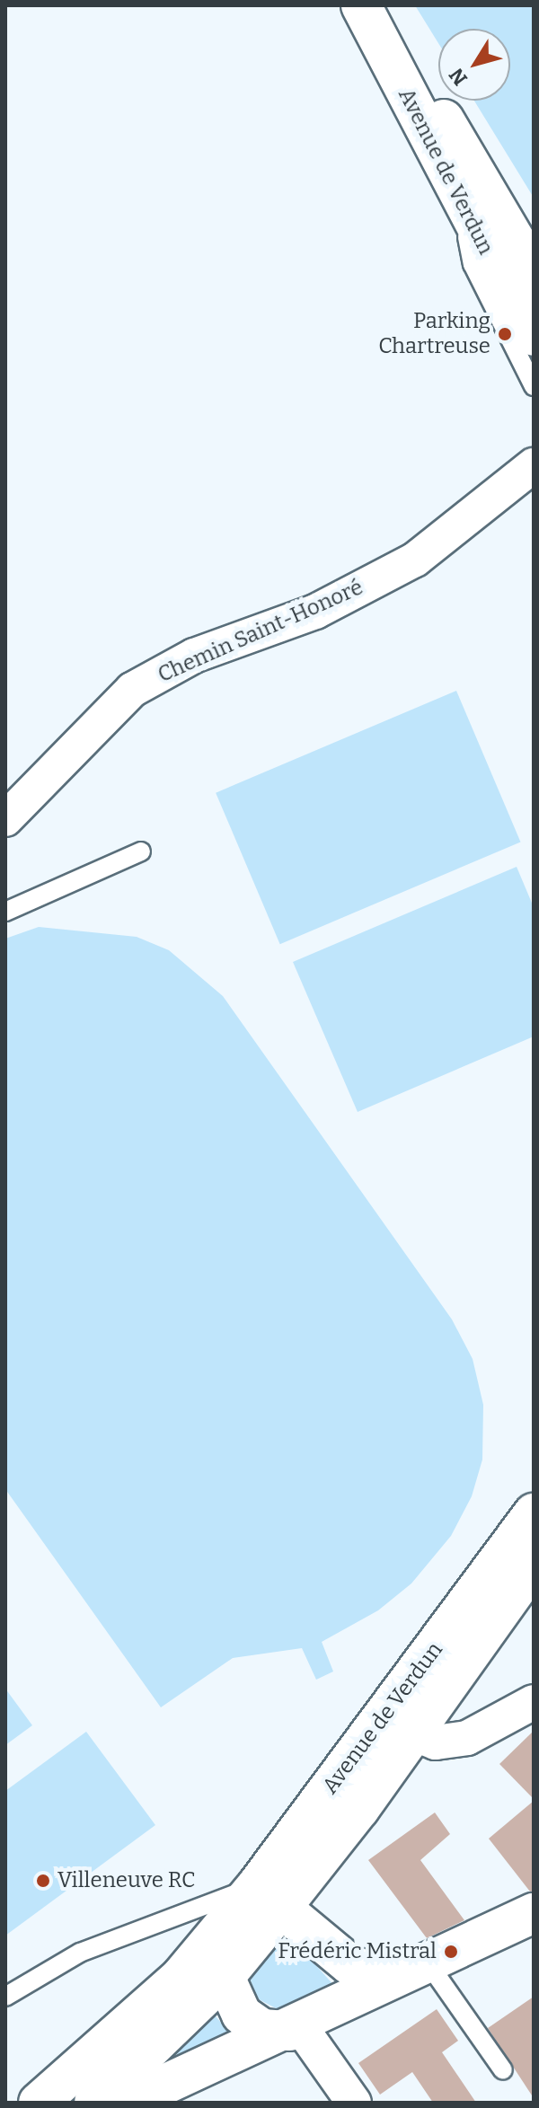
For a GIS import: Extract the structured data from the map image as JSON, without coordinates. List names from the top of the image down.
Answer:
{
  "streets": {
    "main road": ["Avenue de Verdun"],
    "street": ["Chemin Saint-Honoré"]
  },
  "places": ["Parking Chartreuse", "Villeneuve RC", "Frédéric Mistral"],
  "north": "bottom left"
}
